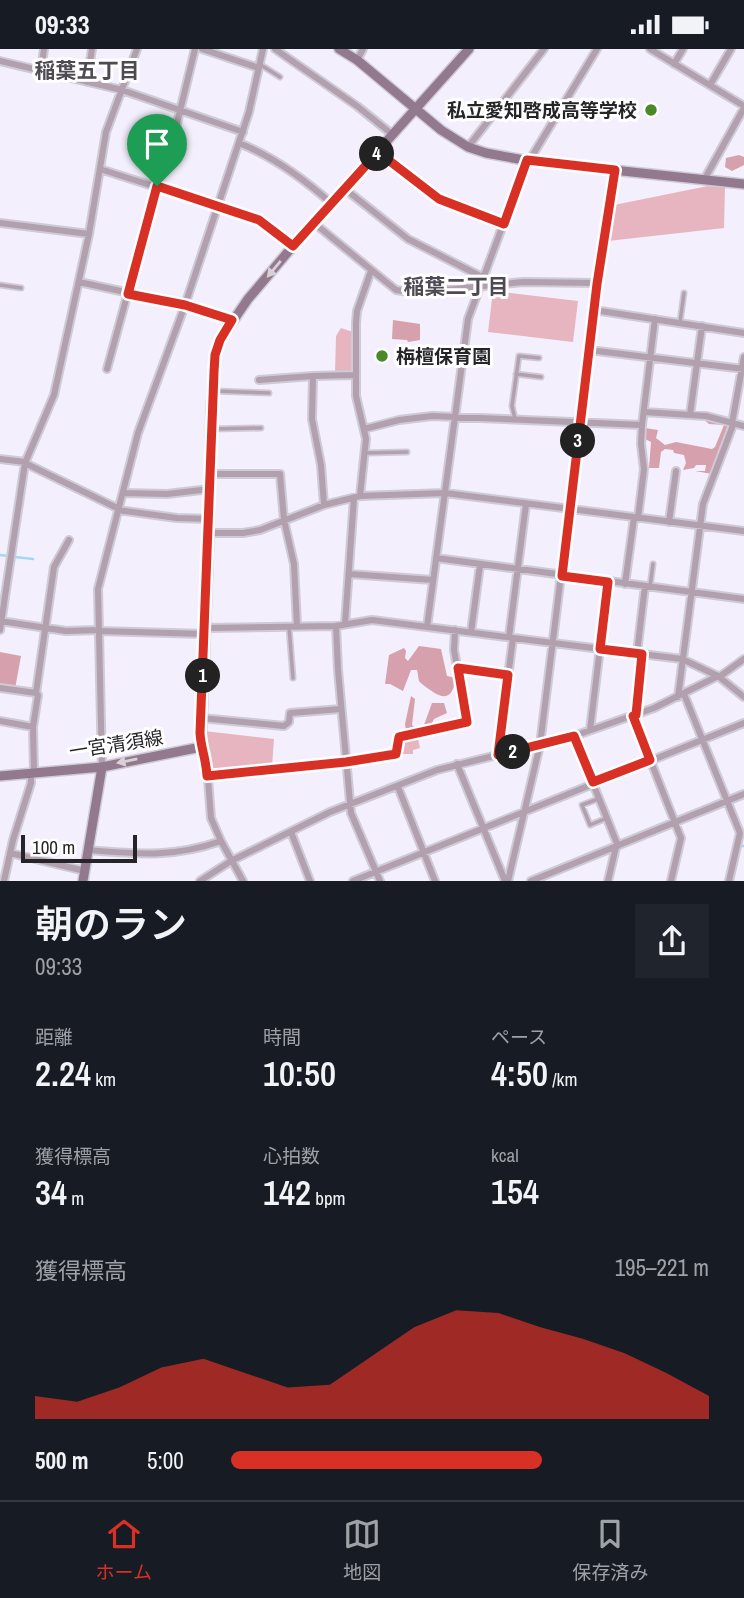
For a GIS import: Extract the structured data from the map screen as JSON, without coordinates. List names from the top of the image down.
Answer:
{
  "streets": {
    "main road": ["一宮清須線"]
  },
  "one_way": ["一宮清須線"],
  "districts": ["稲葉五丁目", "稲葉二丁目"],
  "places": ["私立愛知啓成高等学校", "栴檀保育園"],
  "scale_bar": "100 m",
  "page": {
    "status": "09:33",
    "pins": [
      "4",
      "3",
      "1",
      "2"
    ],
    "scale": "100 m",
    "heading": ["朝のラン", "09:33"],
    "stats": [
      ["距離", "2.24 km"],
      ["時間", "10:50"],
      ["ペース", "4:50 /km"],
      ["獲得標高", "34 m"],
      ["心拍数", "142 bpm"],
      ["kcal", "154"]
    ],
    "chart": ["獲得標高", "195–221 m"],
    "list": [
      {
        "name": "500 m",
        "note": "5:00"
      }
    ],
    "tabs": ["ホーム", "地図", "保存済み"]
  }
}
